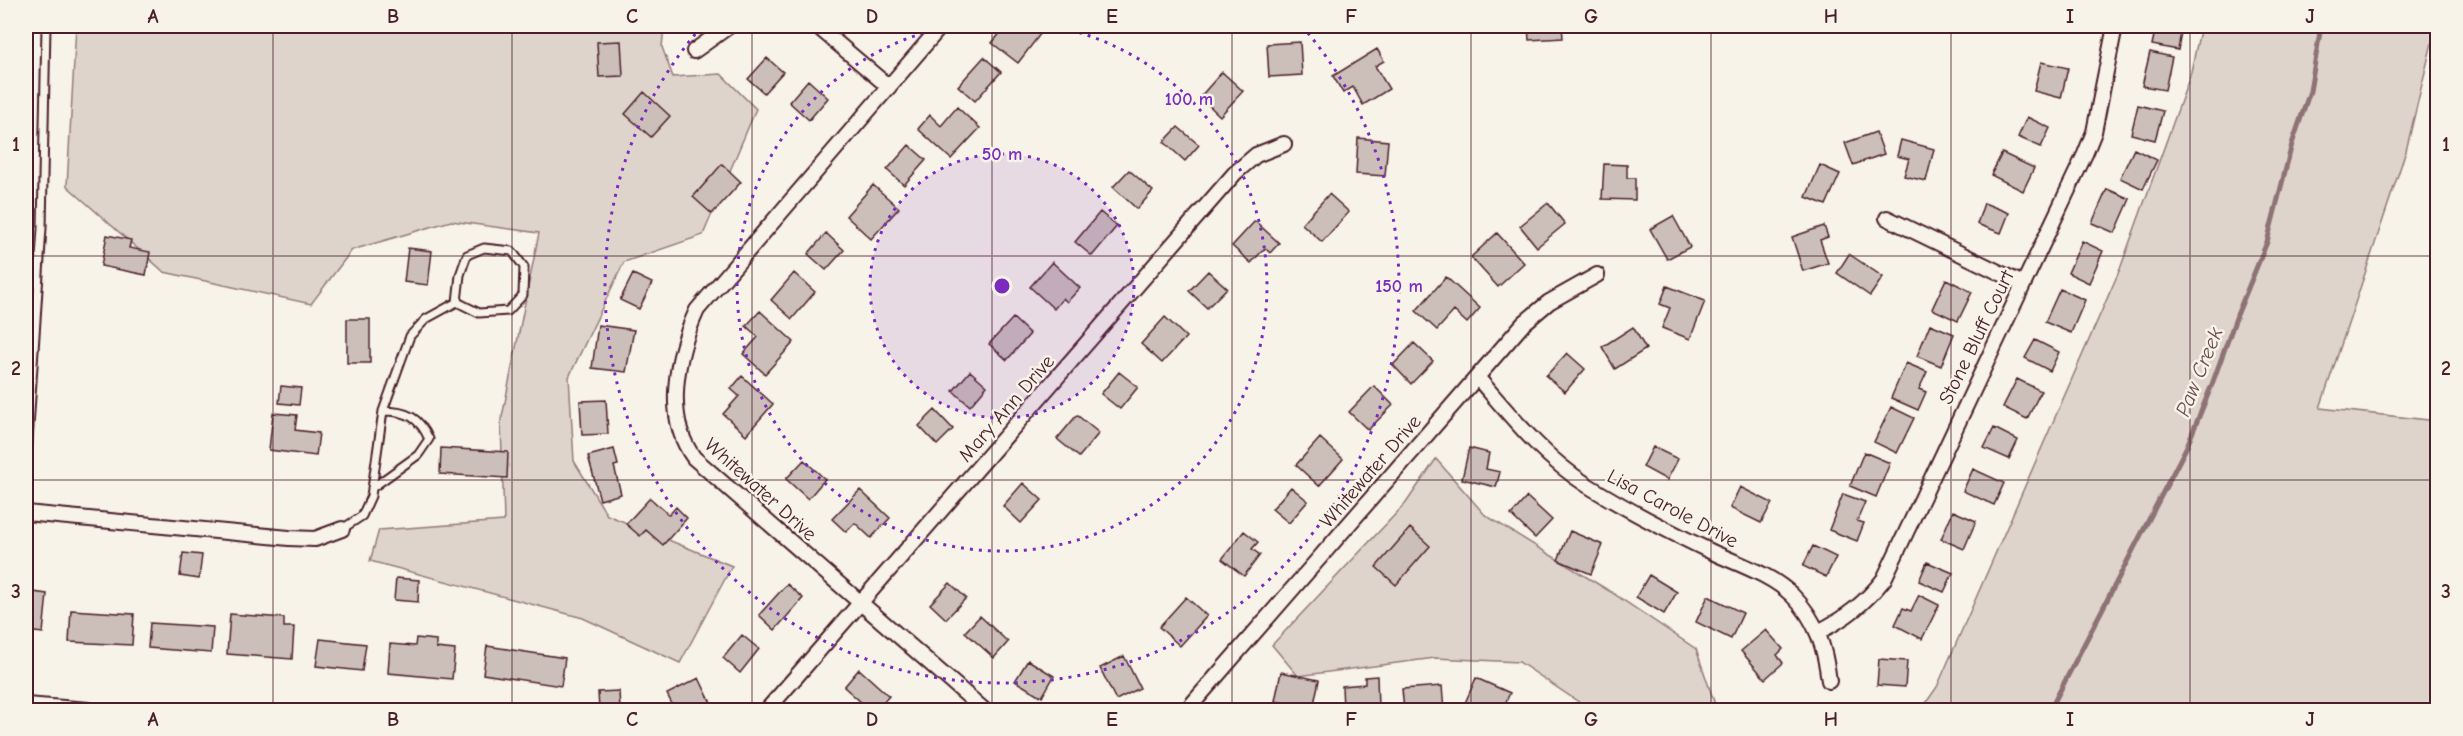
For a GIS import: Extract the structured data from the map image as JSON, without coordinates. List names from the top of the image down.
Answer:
{
  "streets": {
    "street": [
      "Stone Bluff Court",
      "Mary Ann Drive",
      "Whitewater Drive",
      "Lisa Carole Drive"
    ]
  },
  "crossings": [
    ["Stone Bluff Court", "Lisa Carole Drive"],
    ["Mary Ann Drive", "Whitewater Drive"],
    ["Whitewater Drive", "Lisa Carole Drive"]
  ],
  "water": ["Paw Creek"],
  "grid": {
    "columns": [
      "A",
      "B",
      "C",
      "D",
      "E",
      "F",
      "G",
      "H",
      "I",
      "J"
    ],
    "rows": ["1", "2", "3"]
  },
  "rings": ["100 m", "50 m", "150 m"]
}
